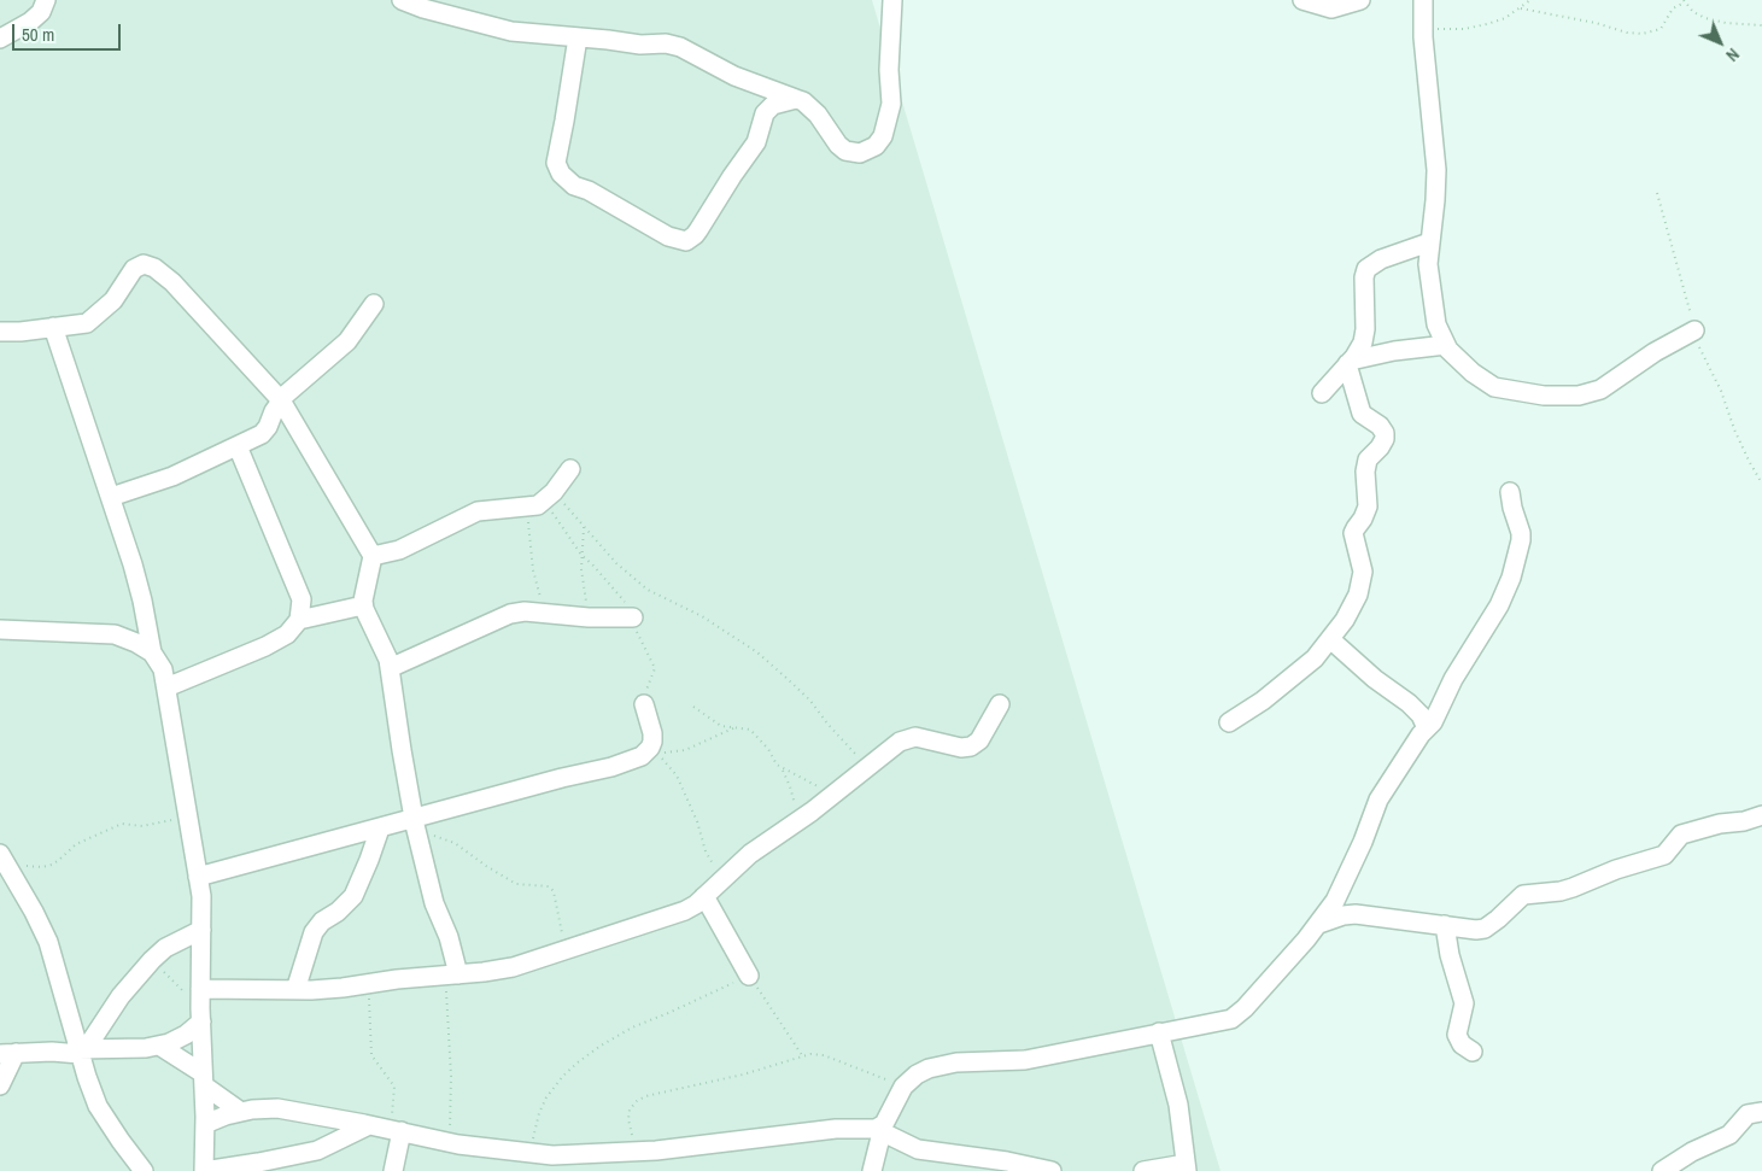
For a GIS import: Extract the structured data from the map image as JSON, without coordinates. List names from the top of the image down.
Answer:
{
  "scale_bar": "50 m",
  "north": "bottom right"
}
